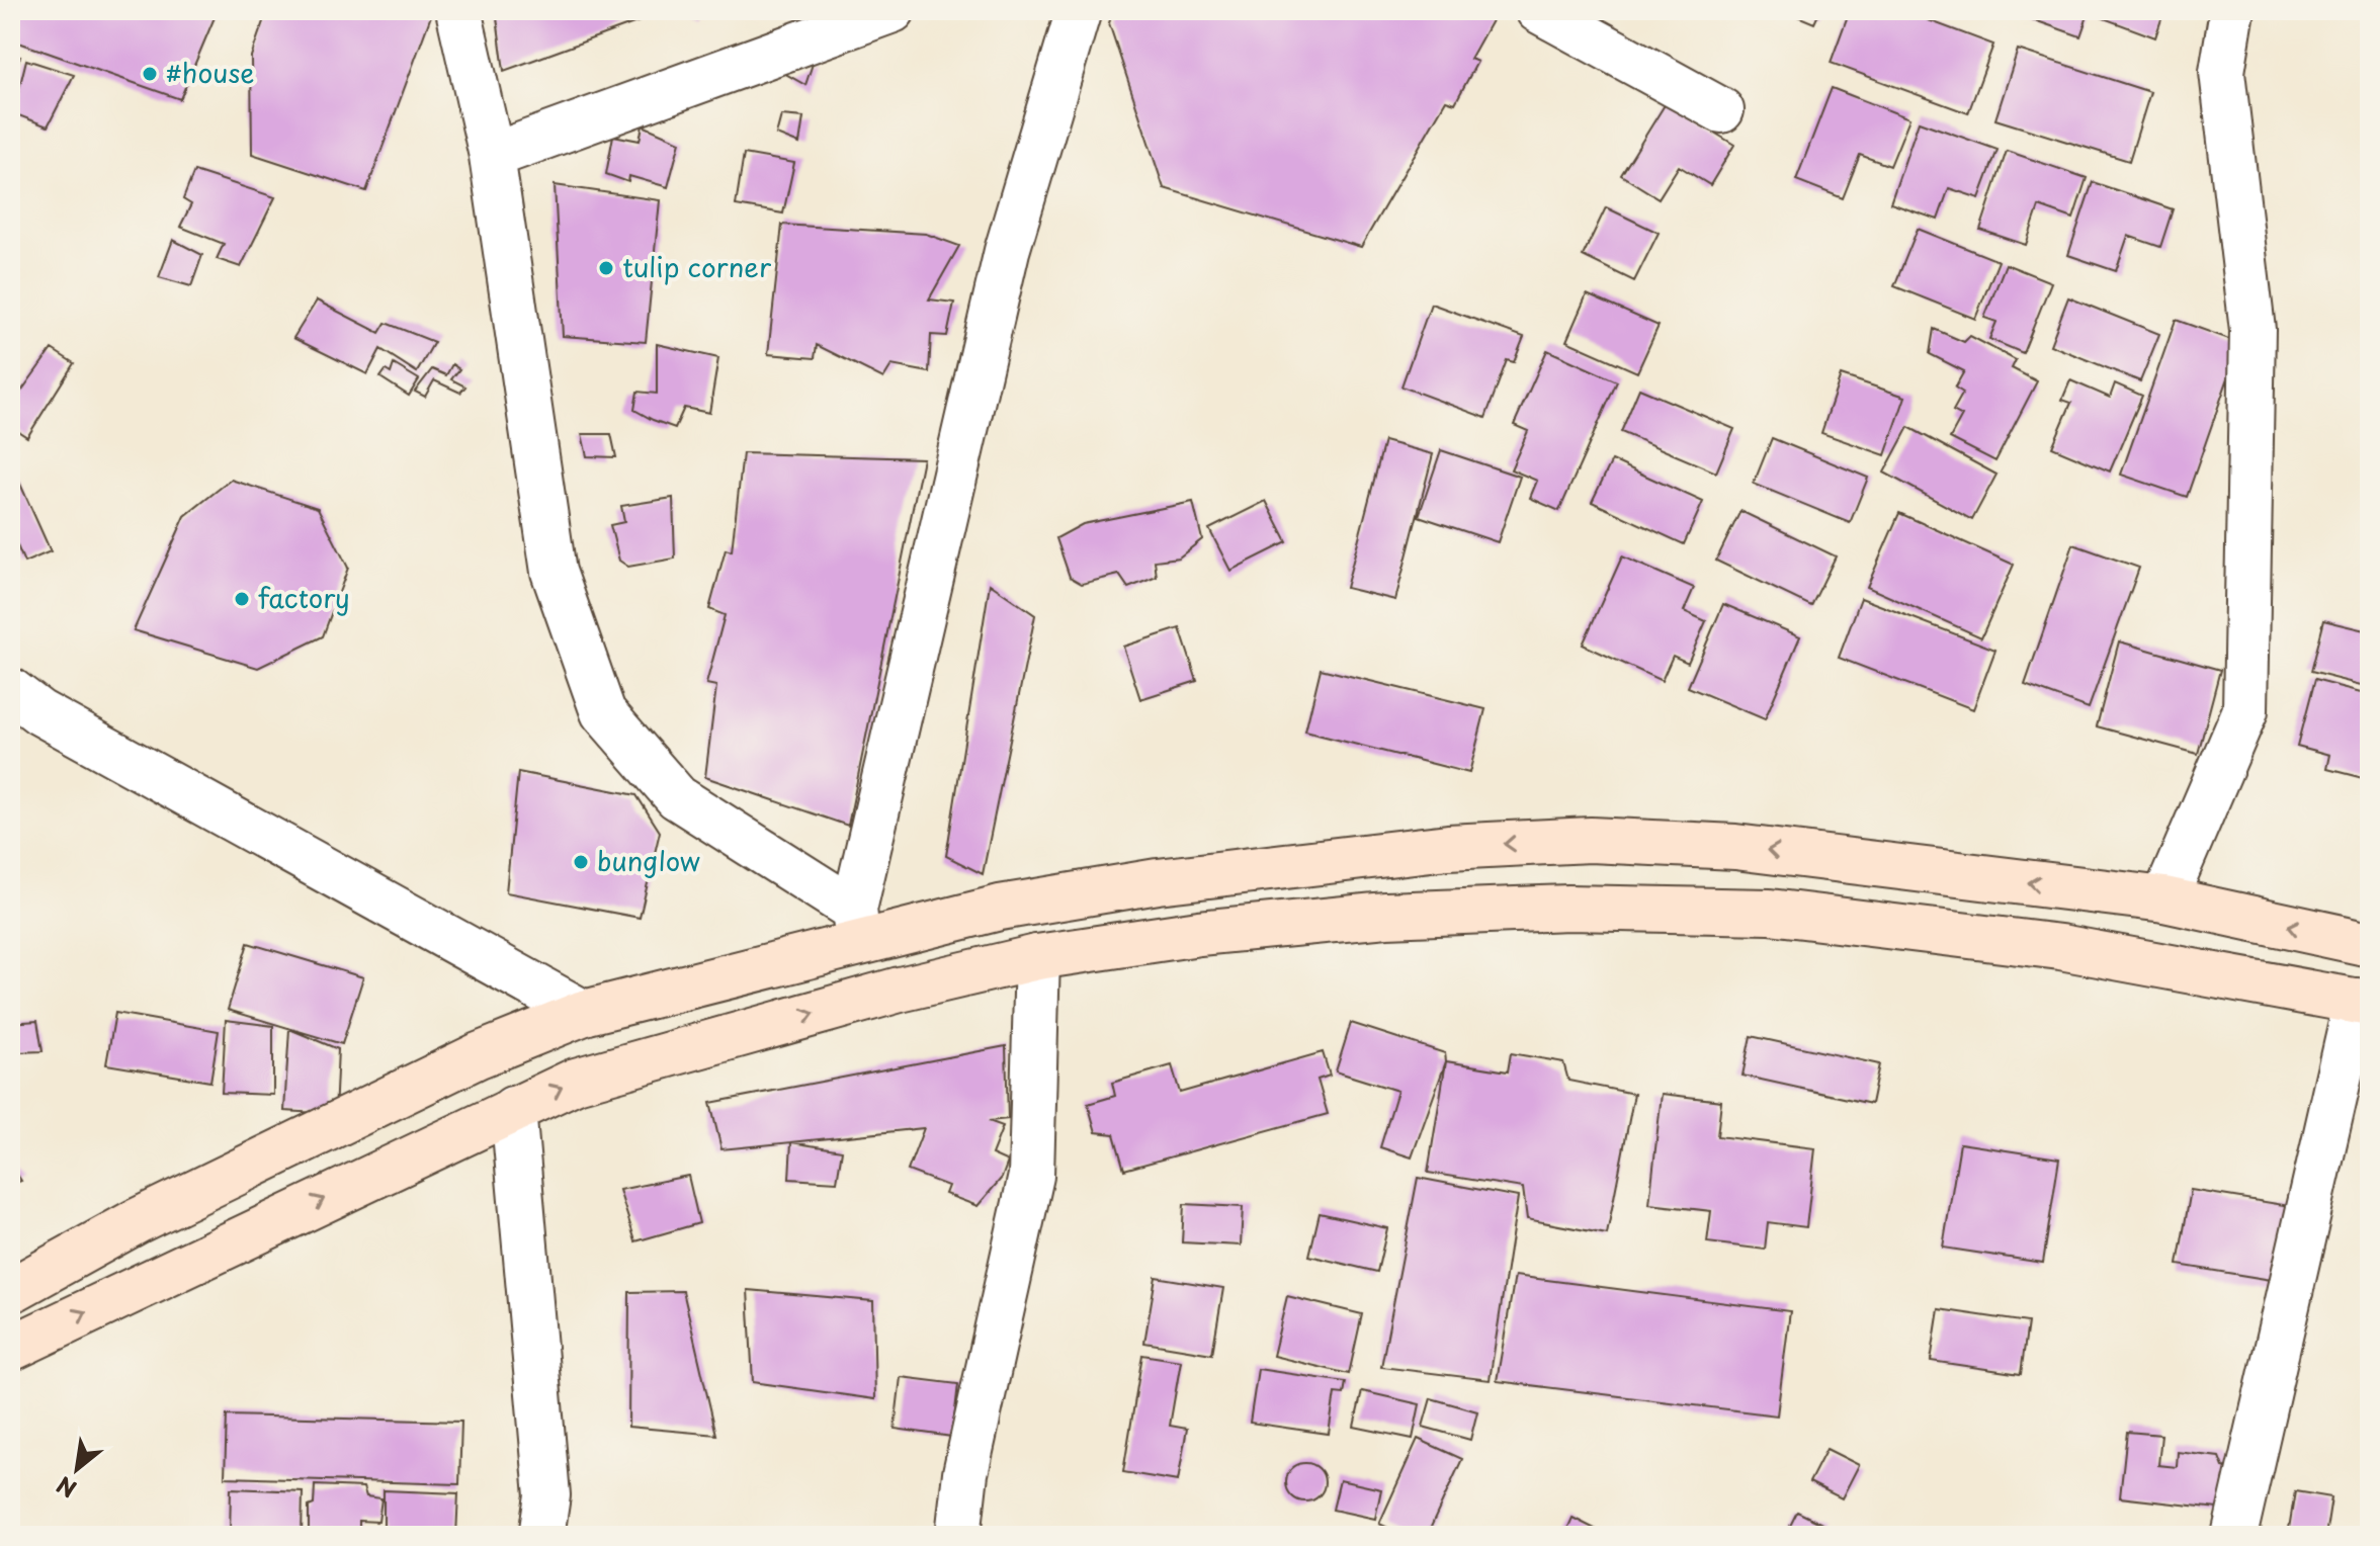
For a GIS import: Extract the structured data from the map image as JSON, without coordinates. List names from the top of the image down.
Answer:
{
  "places": [
    "#house",
    "tulip corner",
    "factory",
    "bunglow"
  ],
  "north": "bottom left"
}
